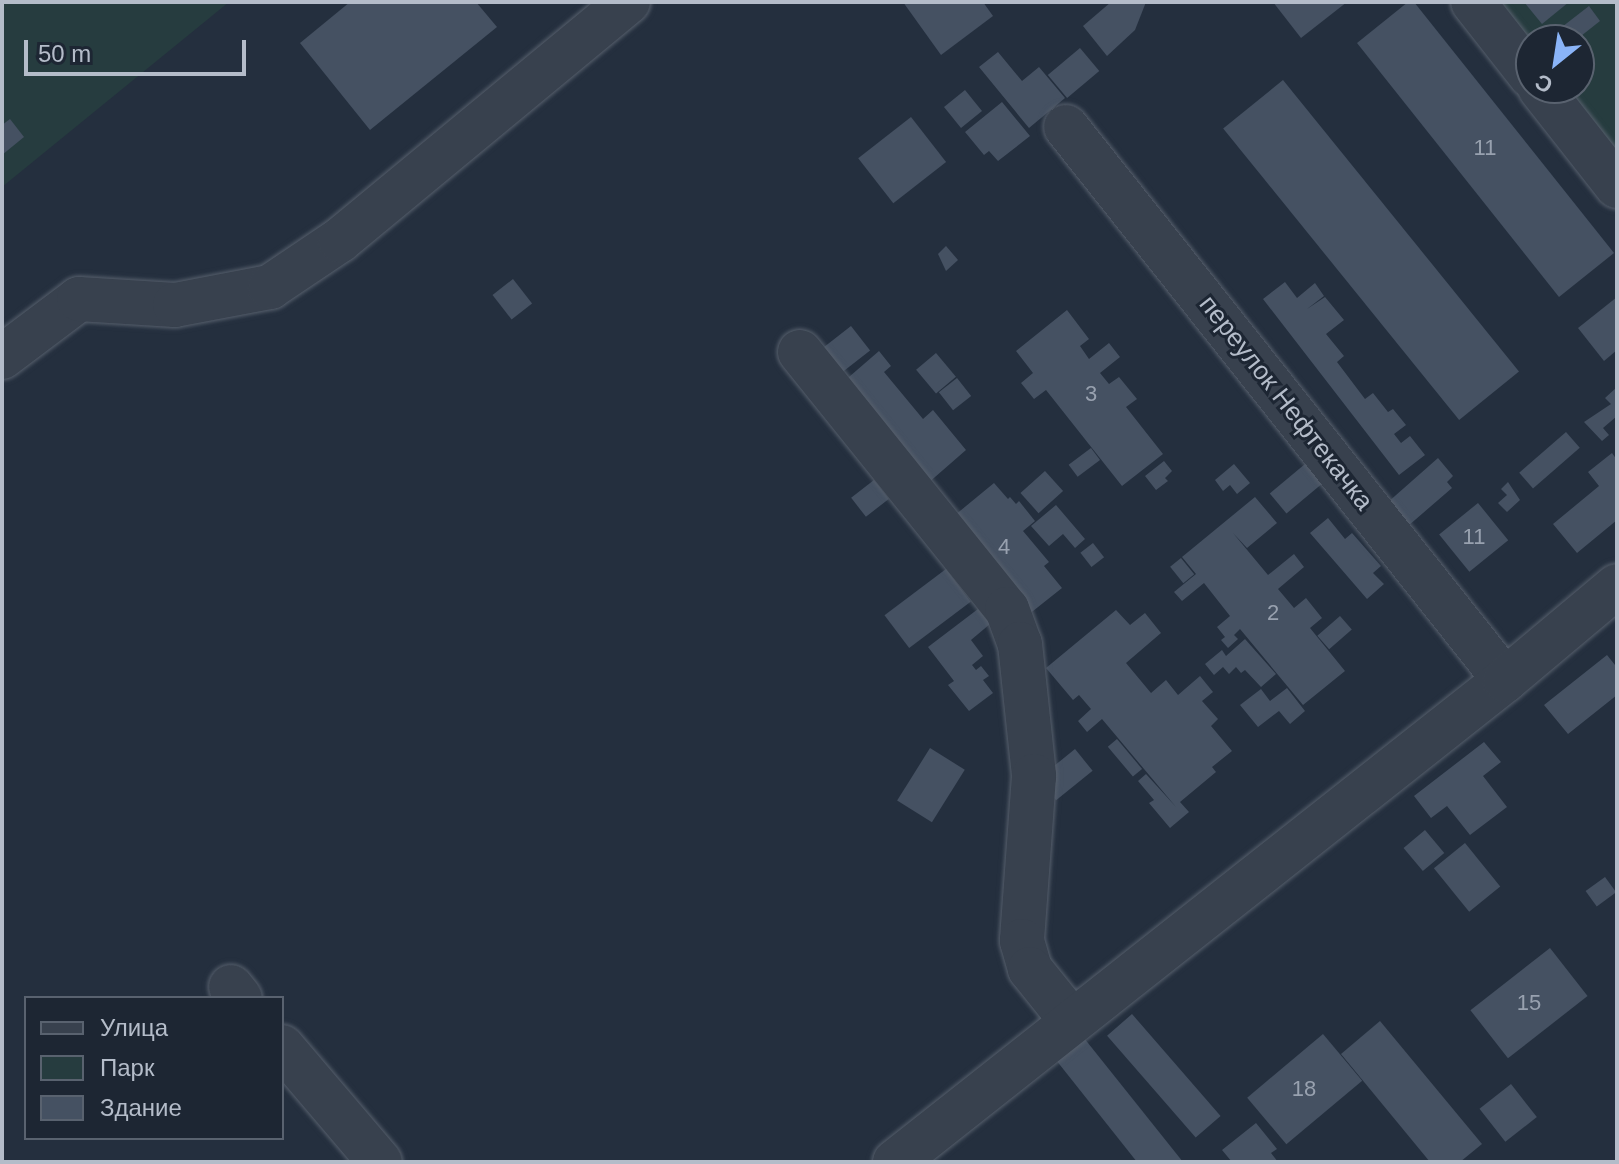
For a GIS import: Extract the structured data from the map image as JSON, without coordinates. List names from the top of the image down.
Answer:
{
  "streets": {
    "street": ["переулок Нефтекачка"]
  },
  "house_numbers": [
    "11",
    "3",
    "11",
    "4",
    "2",
    "15",
    "18"
  ],
  "legend": ["Улица", "Парк", "Здание"],
  "scale_bar": "50 m",
  "north": "bottom left"
}
